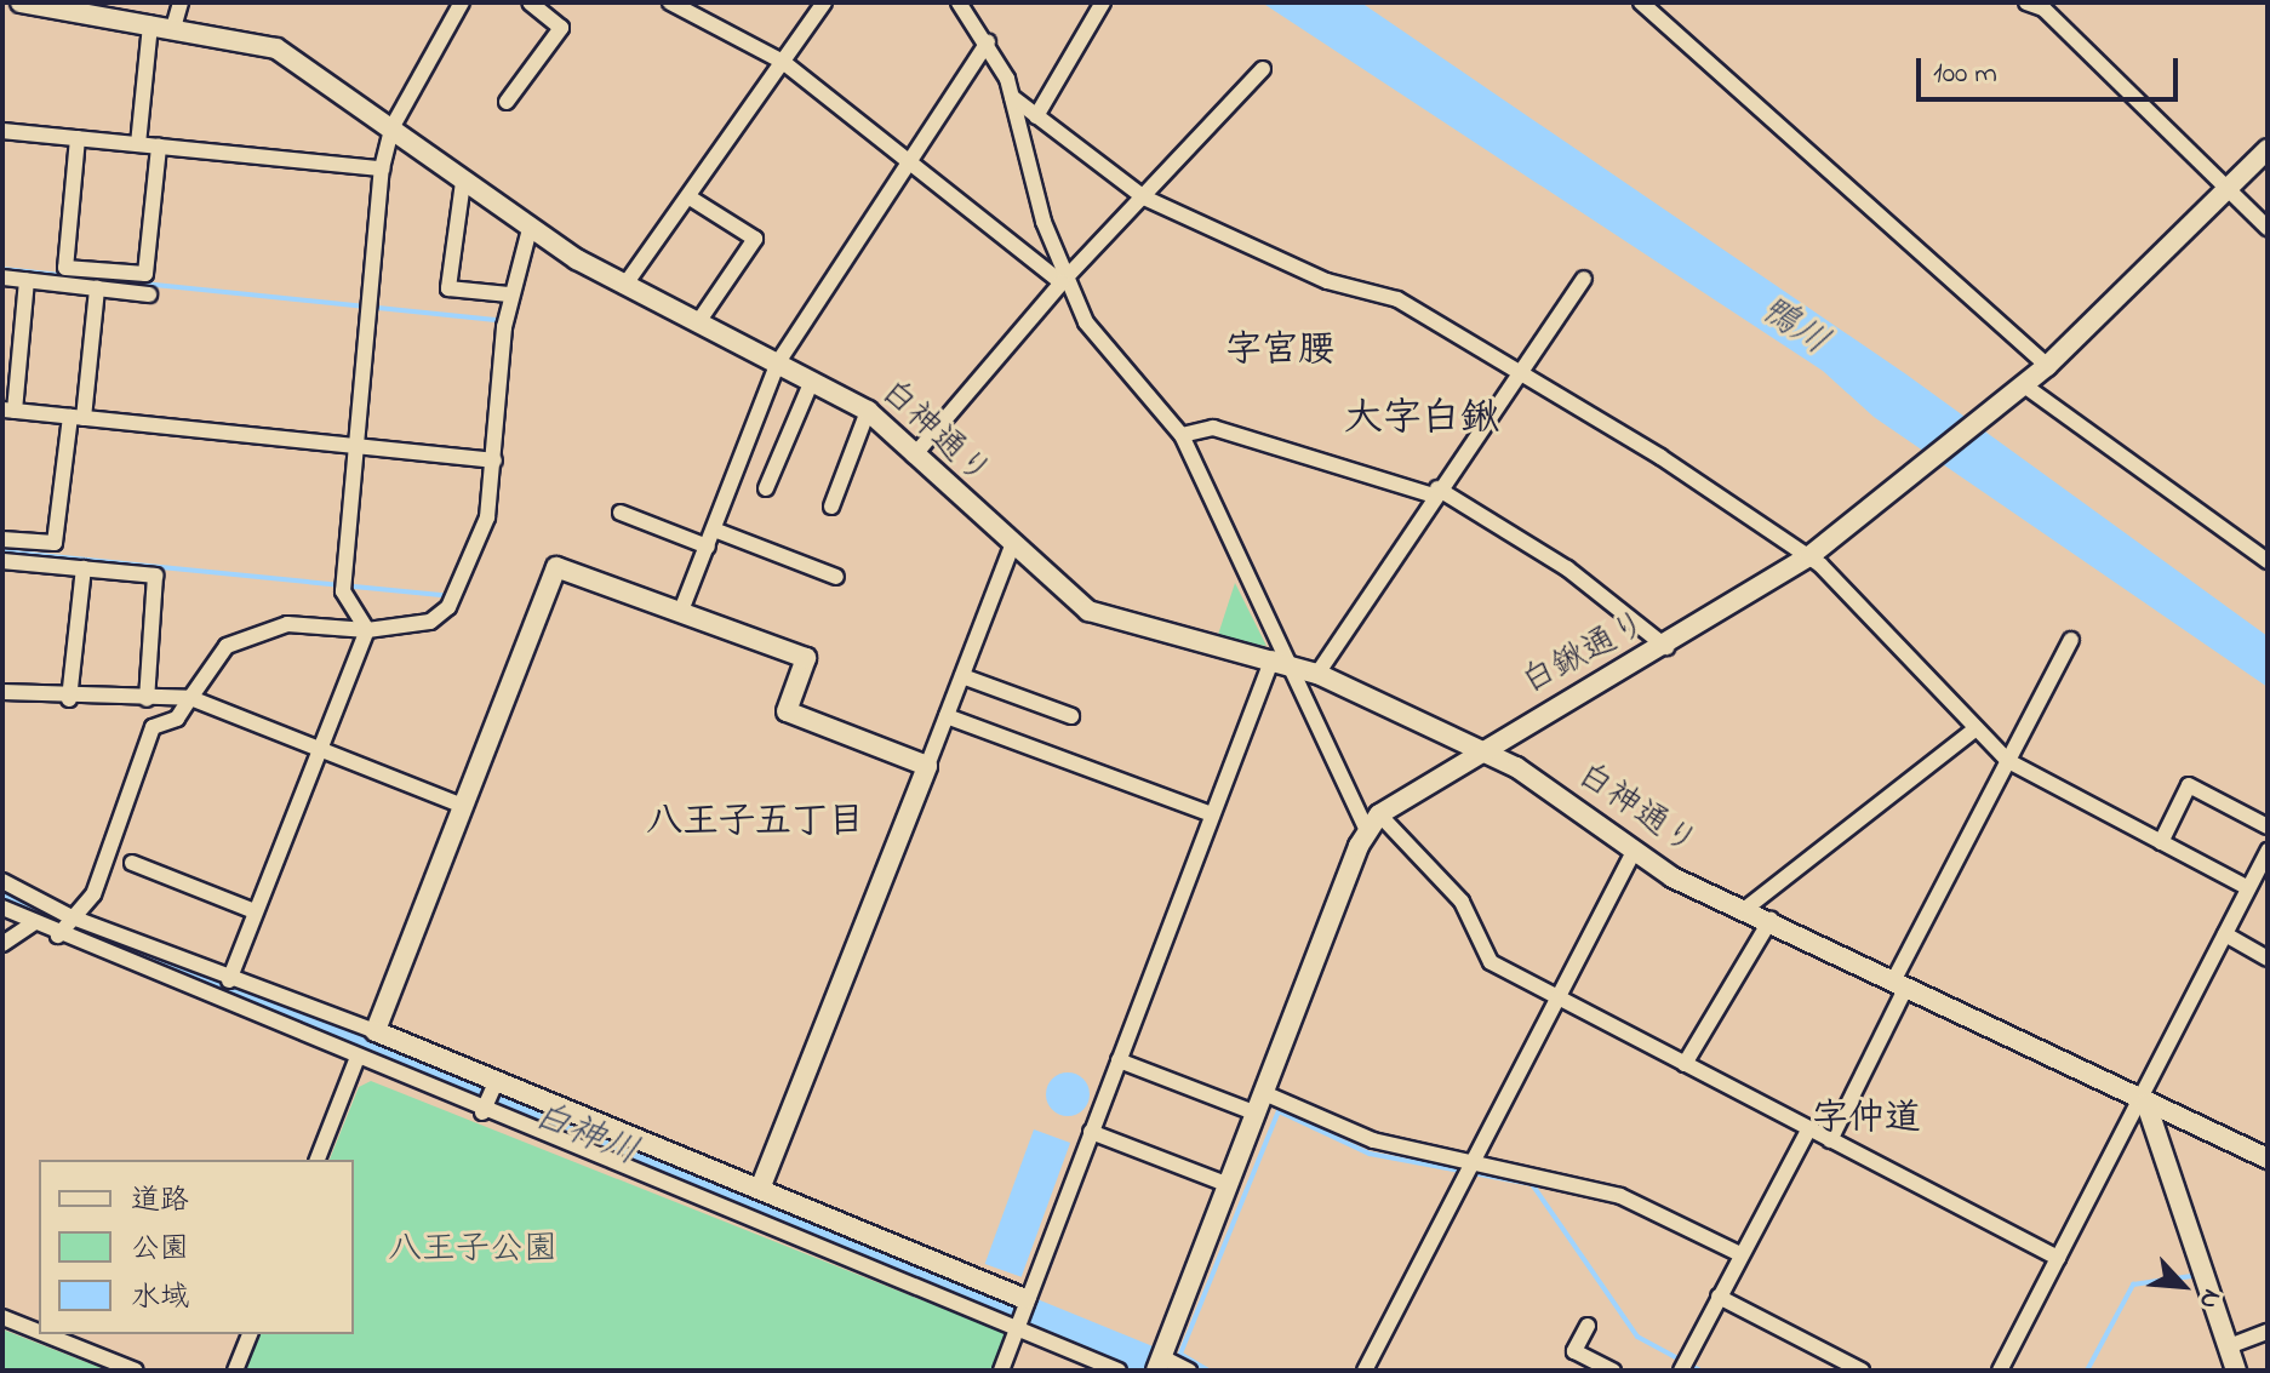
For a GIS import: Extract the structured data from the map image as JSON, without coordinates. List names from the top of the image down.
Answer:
{
  "streets": {
    "street": ["白神通り", "白鍬通り"]
  },
  "crossings": [
    ["白神通り", "白鍬通り"]
  ],
  "districts": [
    "字宮腰",
    "大字白鍬",
    "八王子五丁目",
    "字仲道"
  ],
  "water": ["鴨川", "白神川"],
  "parks": ["八王子公園"],
  "legend": ["道路", "公園", "水域"],
  "scale_bar": "100 m",
  "north": "bottom right"
}
